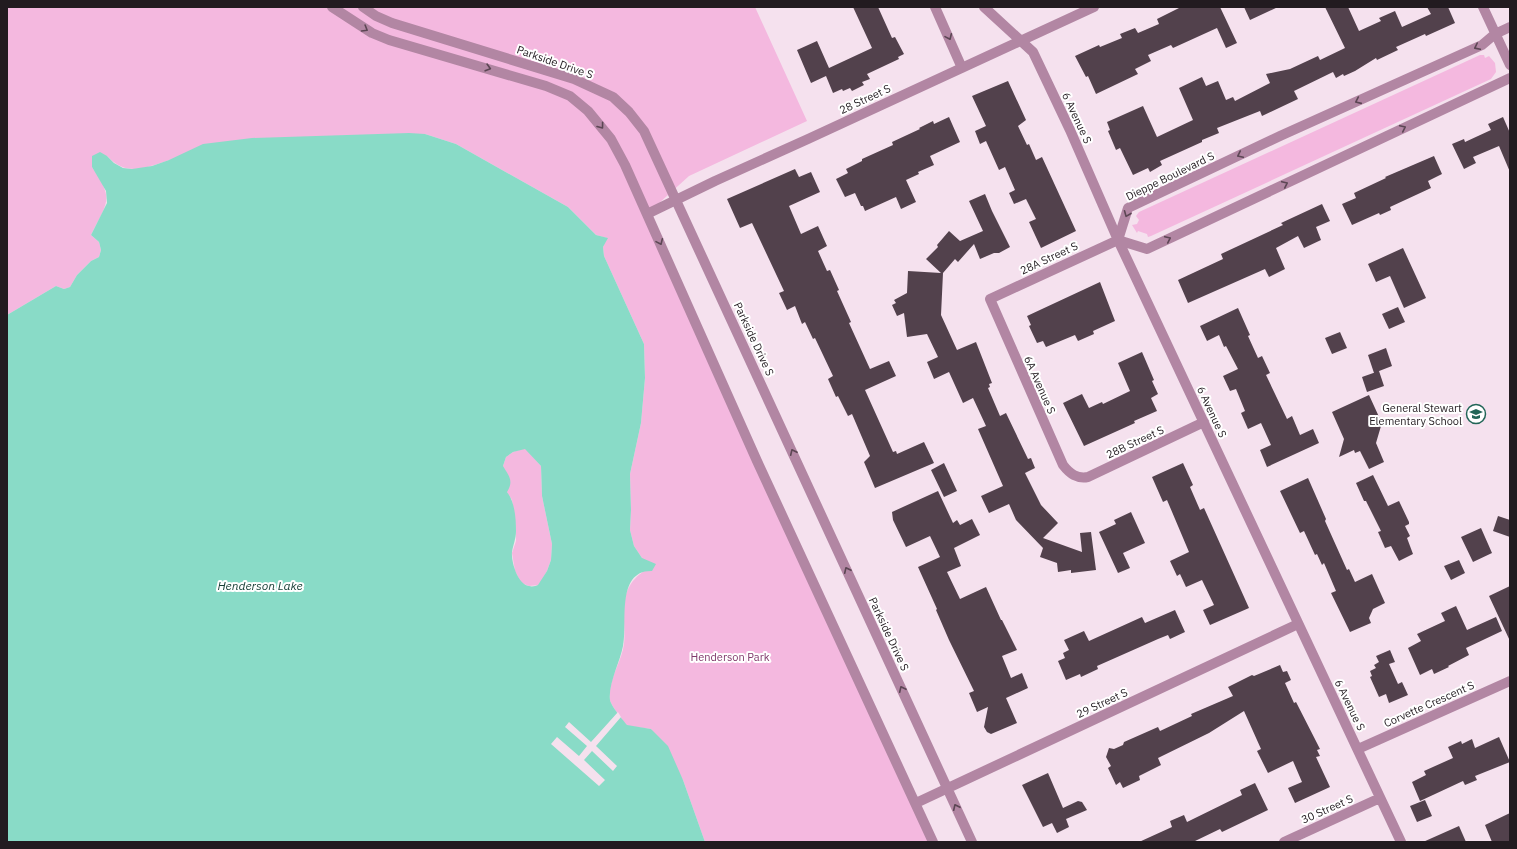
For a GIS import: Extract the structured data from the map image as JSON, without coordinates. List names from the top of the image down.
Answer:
{
  "streets": {
    "street": [
      "Parkside Drive S",
      "28 Street S",
      "6 Avenue S",
      "Dieppe Boulevard S",
      "28A Street S",
      "6A Avenue S",
      "28B Street S",
      "29 Street S",
      "Corvette Crescent S",
      "30 Street S"
    ]
  },
  "crossings": [
    ["Parkside Drive S", "28 Street S"],
    ["Parkside Drive S", "29 Street S"],
    ["28 Street S", "6 Avenue S"],
    ["6 Avenue S", "Dieppe Boulevard S"],
    ["6 Avenue S", "28A Street S"],
    ["6 Avenue S", "28B Street S"],
    ["6 Avenue S", "29 Street S"],
    ["6 Avenue S", "Corvette Crescent S"],
    ["6 Avenue S", "30 Street S"],
    ["Dieppe Boulevard S", "28A Street S"],
    ["28A Street S", "6A Avenue S"],
    ["6A Avenue S", "28B Street S"]
  ],
  "water": ["Henderson Lake"],
  "parks": ["Henderson Park"],
  "places": {
    "school or university": ["General Stewart Elementary School"]
  }
}
